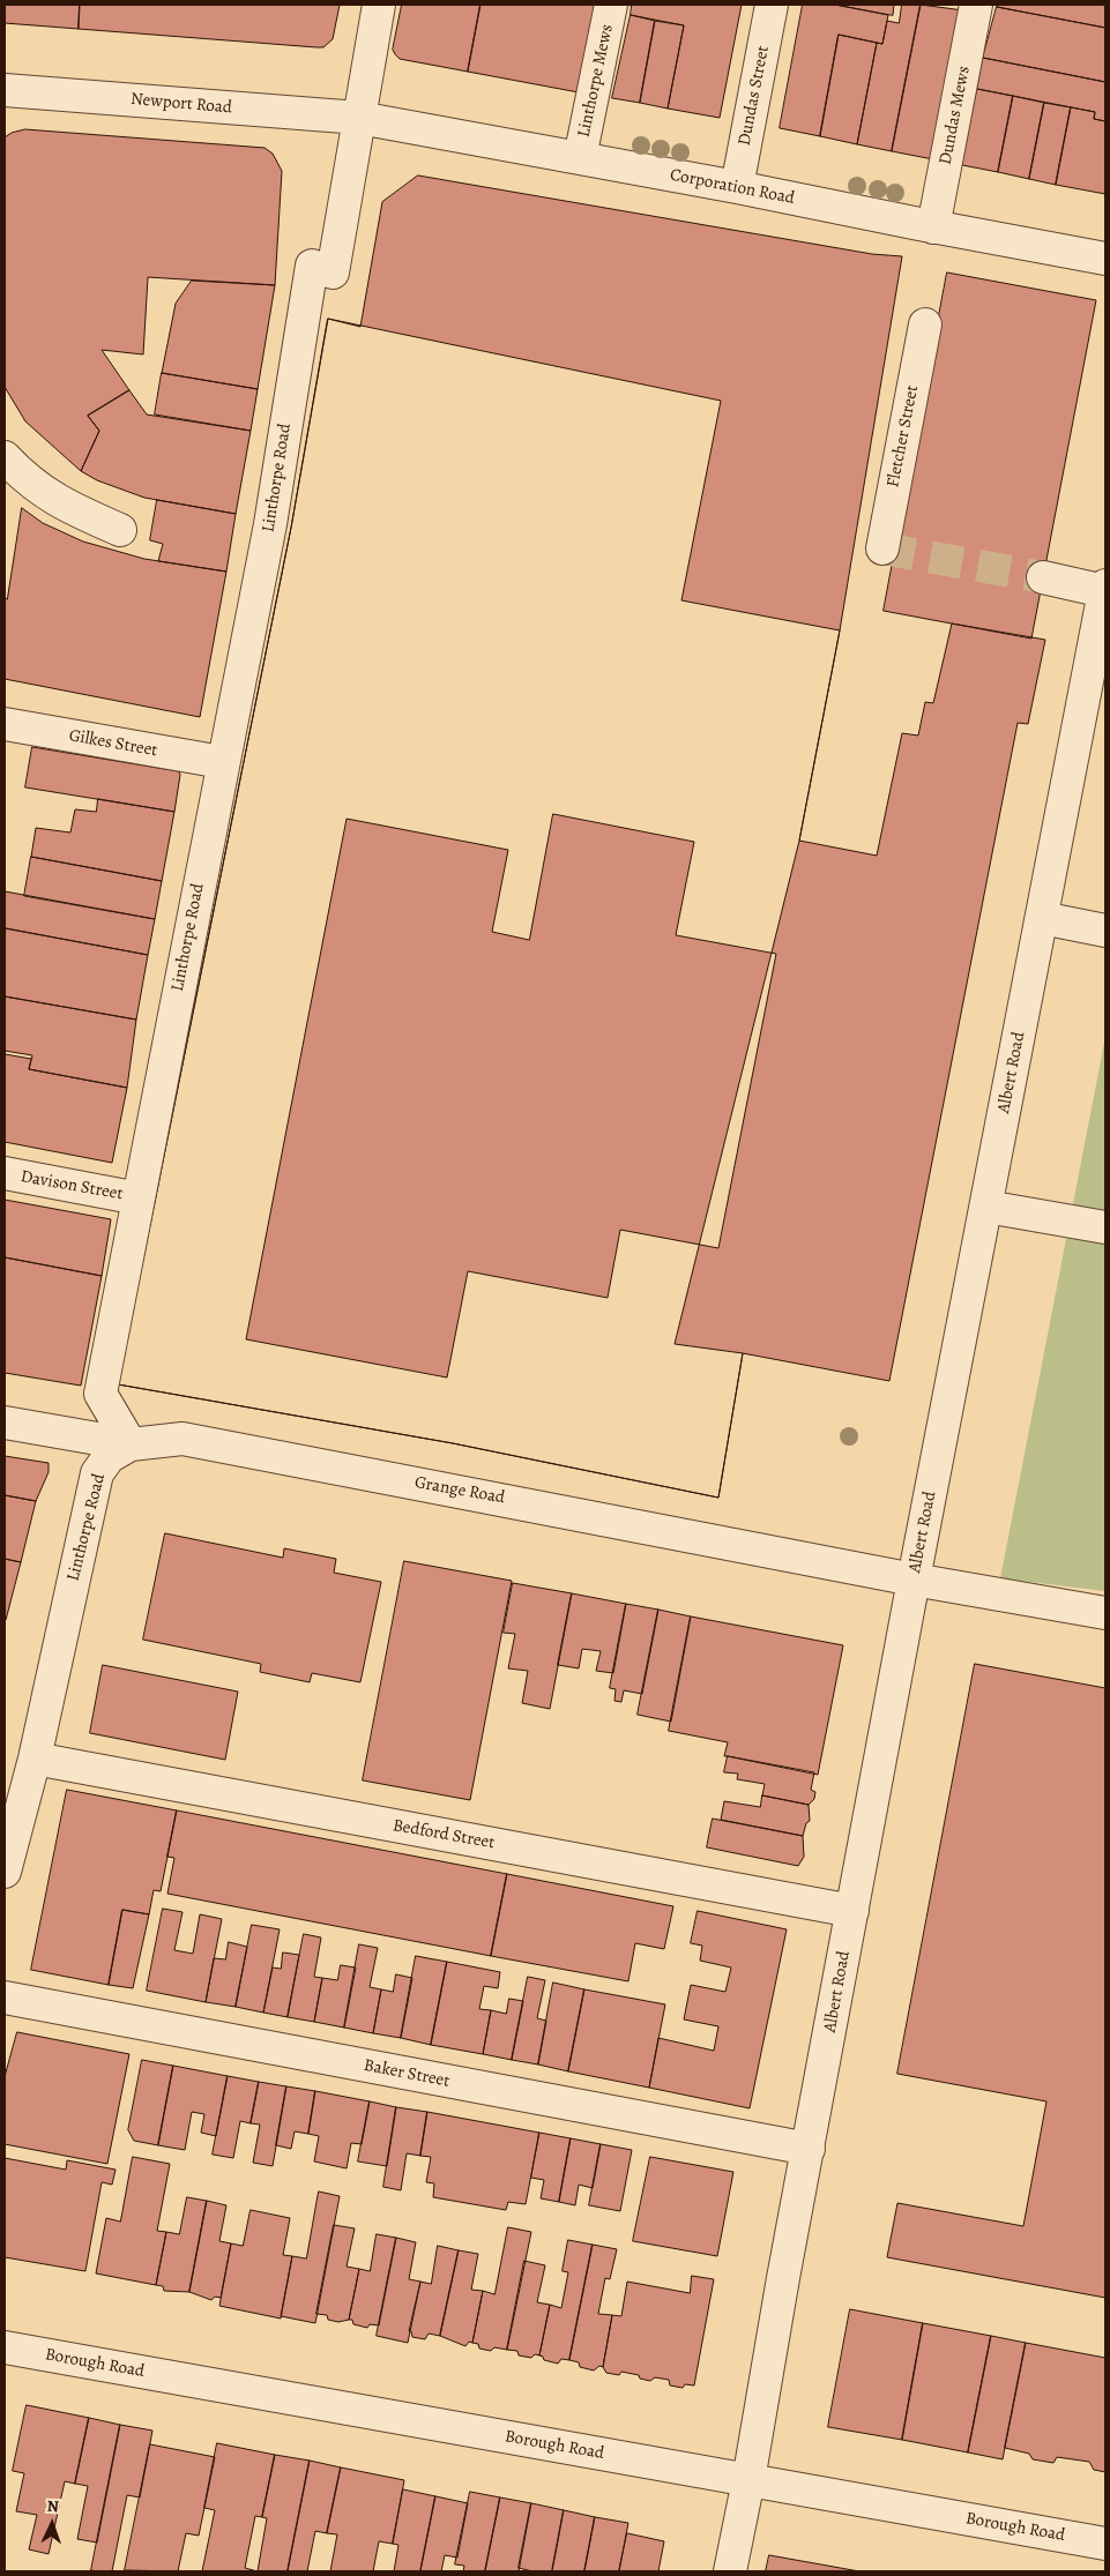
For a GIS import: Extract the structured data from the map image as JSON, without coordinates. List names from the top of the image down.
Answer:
{
  "streets": {
    "street": [
      "Linthorpe Mews",
      "Dundas Street",
      "Newport Road",
      "Dundas Mews",
      "Corporation Road",
      "Fletcher Street",
      "Linthorpe Road",
      "Gilkes Street",
      "Albert Road",
      "Davison Street",
      "Grange Road",
      "Bedford Street",
      "Baker Street",
      "Borough Road"
    ]
  },
  "crossings": [
    ["Linthorpe Mews", "Corporation Road"],
    ["Dundas Street", "Corporation Road"],
    ["Newport Road", "Corporation Road"],
    ["Newport Road", "Linthorpe Road"],
    ["Dundas Mews", "Corporation Road"],
    ["Corporation Road", "Linthorpe Road"],
    ["Linthorpe Road", "Gilkes Street"],
    ["Linthorpe Road", "Davison Street"],
    ["Linthorpe Road", "Grange Road"],
    ["Linthorpe Road", "Bedford Street"],
    ["Albert Road", "Grange Road"],
    ["Albert Road", "Bedford Street"],
    ["Albert Road", "Baker Street"],
    ["Albert Road", "Borough Road"]
  ],
  "north": "top"
}
